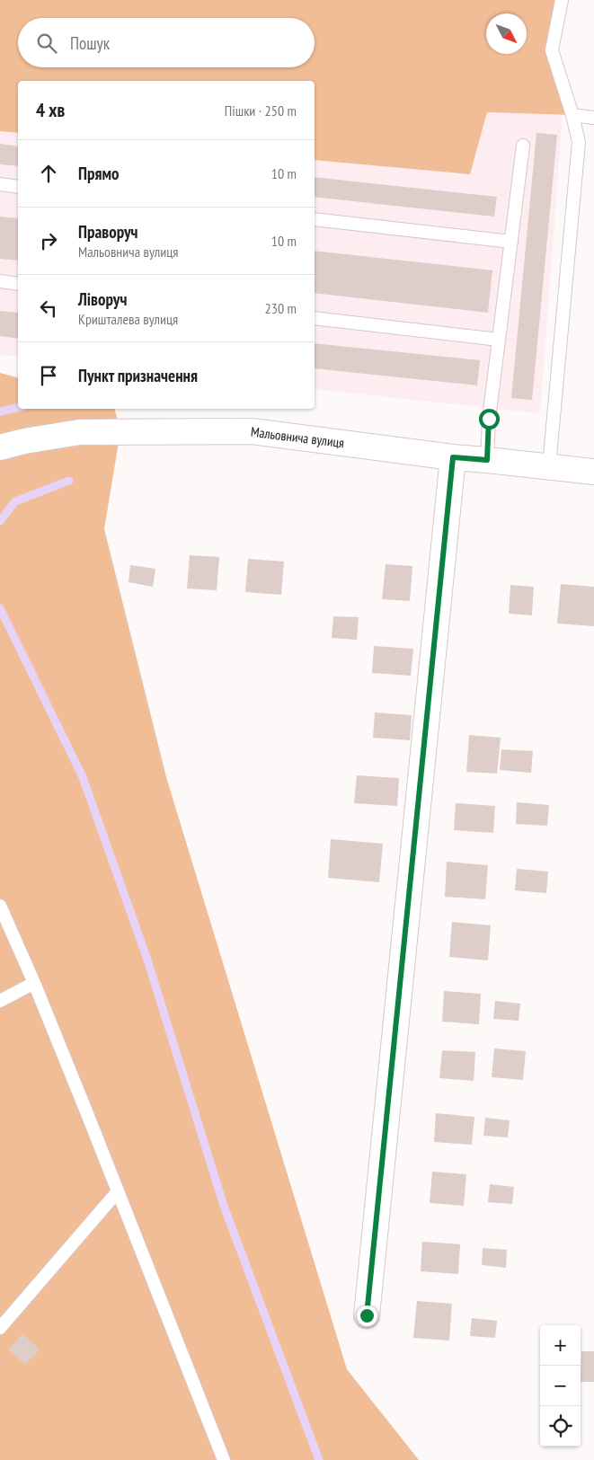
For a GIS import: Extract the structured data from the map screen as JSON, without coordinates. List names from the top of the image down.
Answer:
{
  "streets": {
    "street": ["Мальовнича вулиця"]
  },
  "north": "bottom right",
  "page": {
    "search": "Пошук",
    "heading": ["4 хв", "Пішки · 250 m"],
    "list": [
      ["Прямо", "10 m"],
      ["Праворуч", "Мальовнича вулиця", "10 m"],
      ["Ліворуч", "Кришталева вулиця", "230 m"],
      "Пункт призначення"
    ],
    "map_buttons": ["+", "−"]
  }
}
